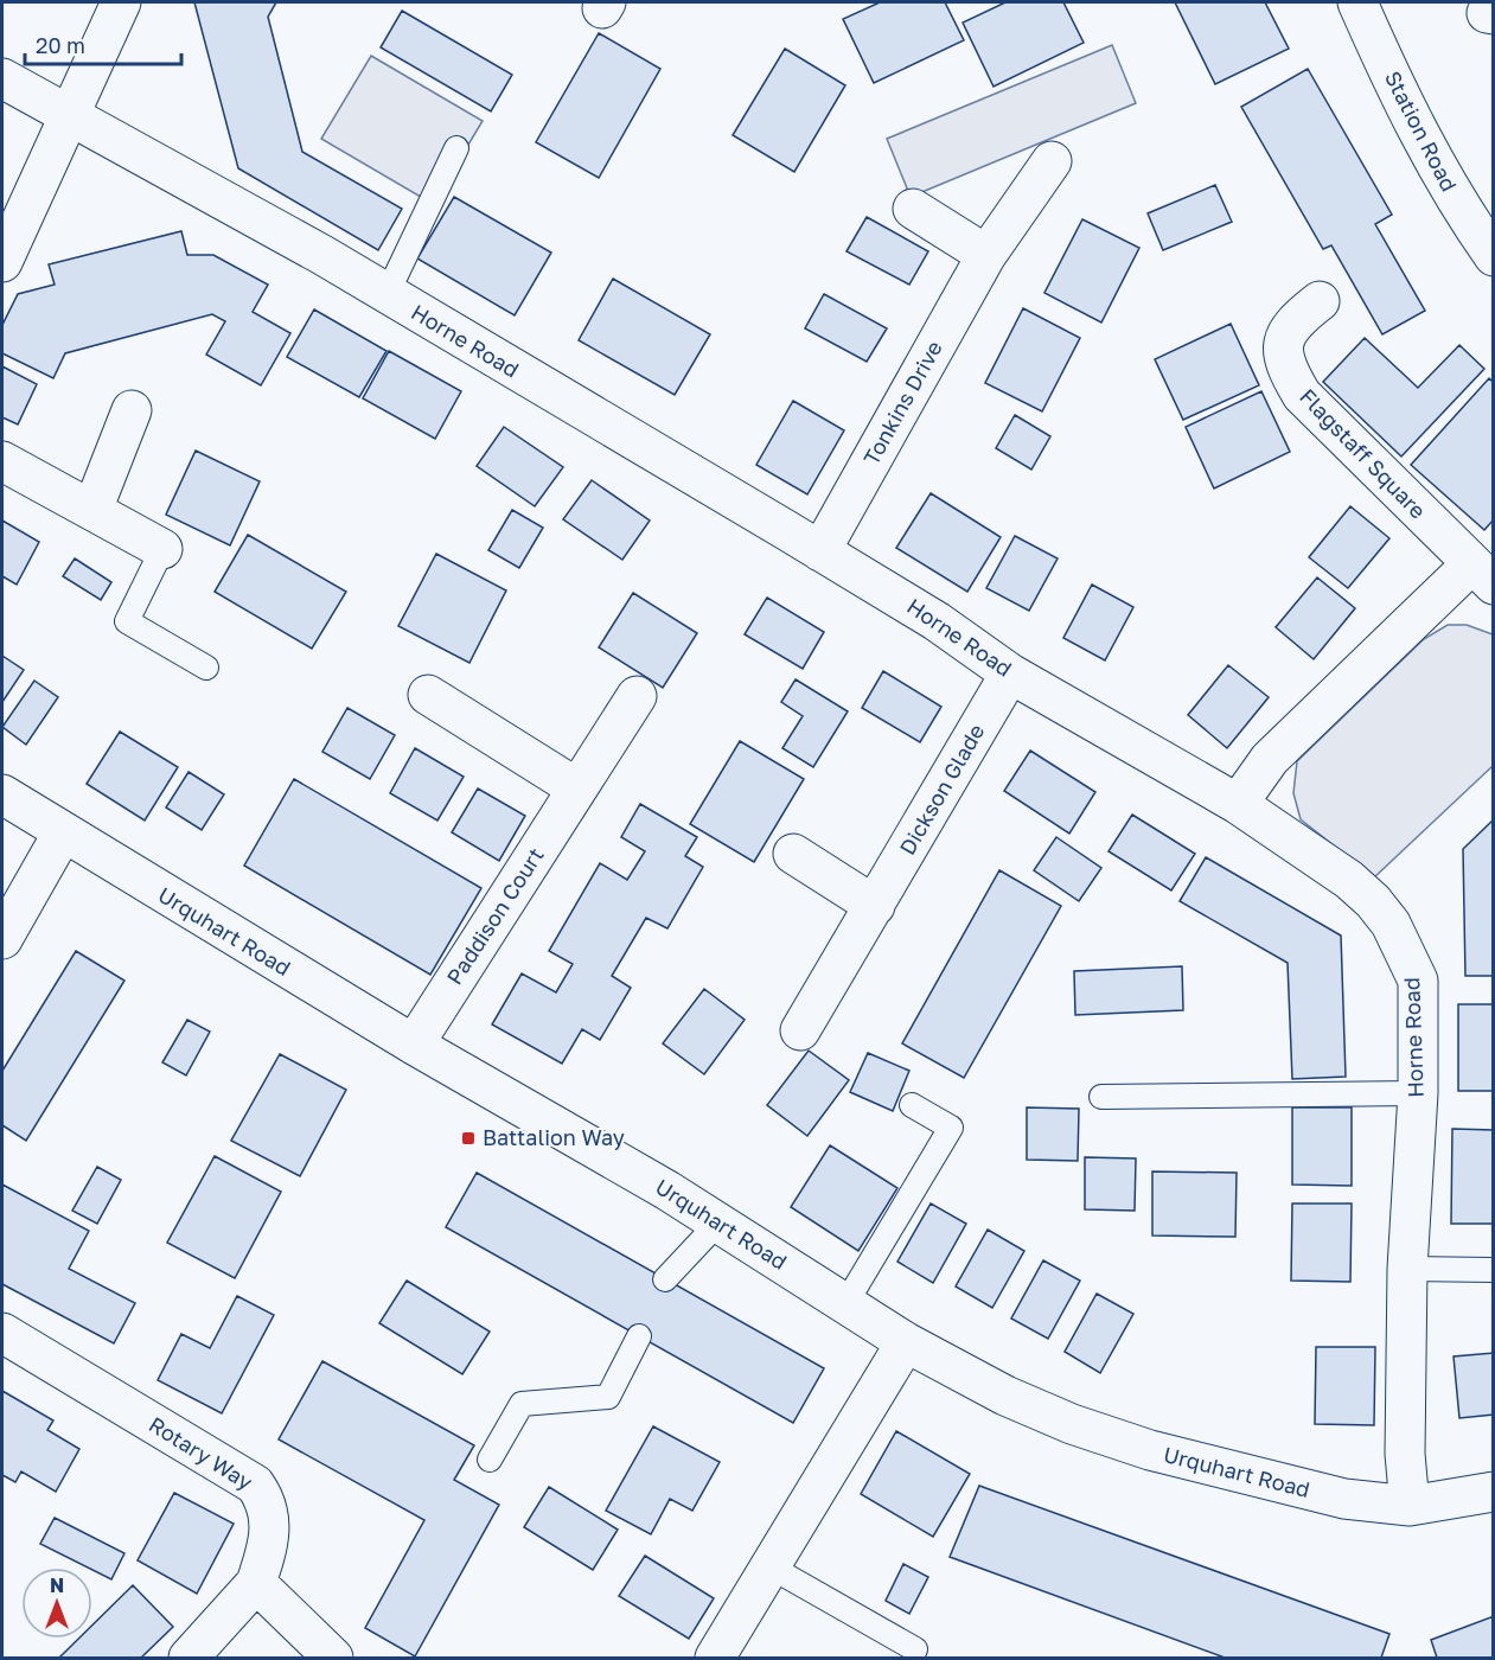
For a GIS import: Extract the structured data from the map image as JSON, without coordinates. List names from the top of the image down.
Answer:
{
  "streets": {
    "street": [
      "Station Road",
      "Horne Road",
      "Tonkins Drive",
      "Flagstaff Square",
      "Dickson Glade",
      "Paddison Court",
      "Urquhart Road",
      "Rotary Way"
    ]
  },
  "crossings": [
    ["Horne Road", "Tonkins Drive"],
    ["Horne Road", "Flagstaff Square"],
    ["Horne Road", "Dickson Glade"],
    ["Horne Road", "Urquhart Road"],
    ["Paddison Court", "Urquhart Road"]
  ],
  "places": {
    "transit": ["Battalion Way"]
  },
  "scale_bar": "20 m",
  "north": "top"
}
